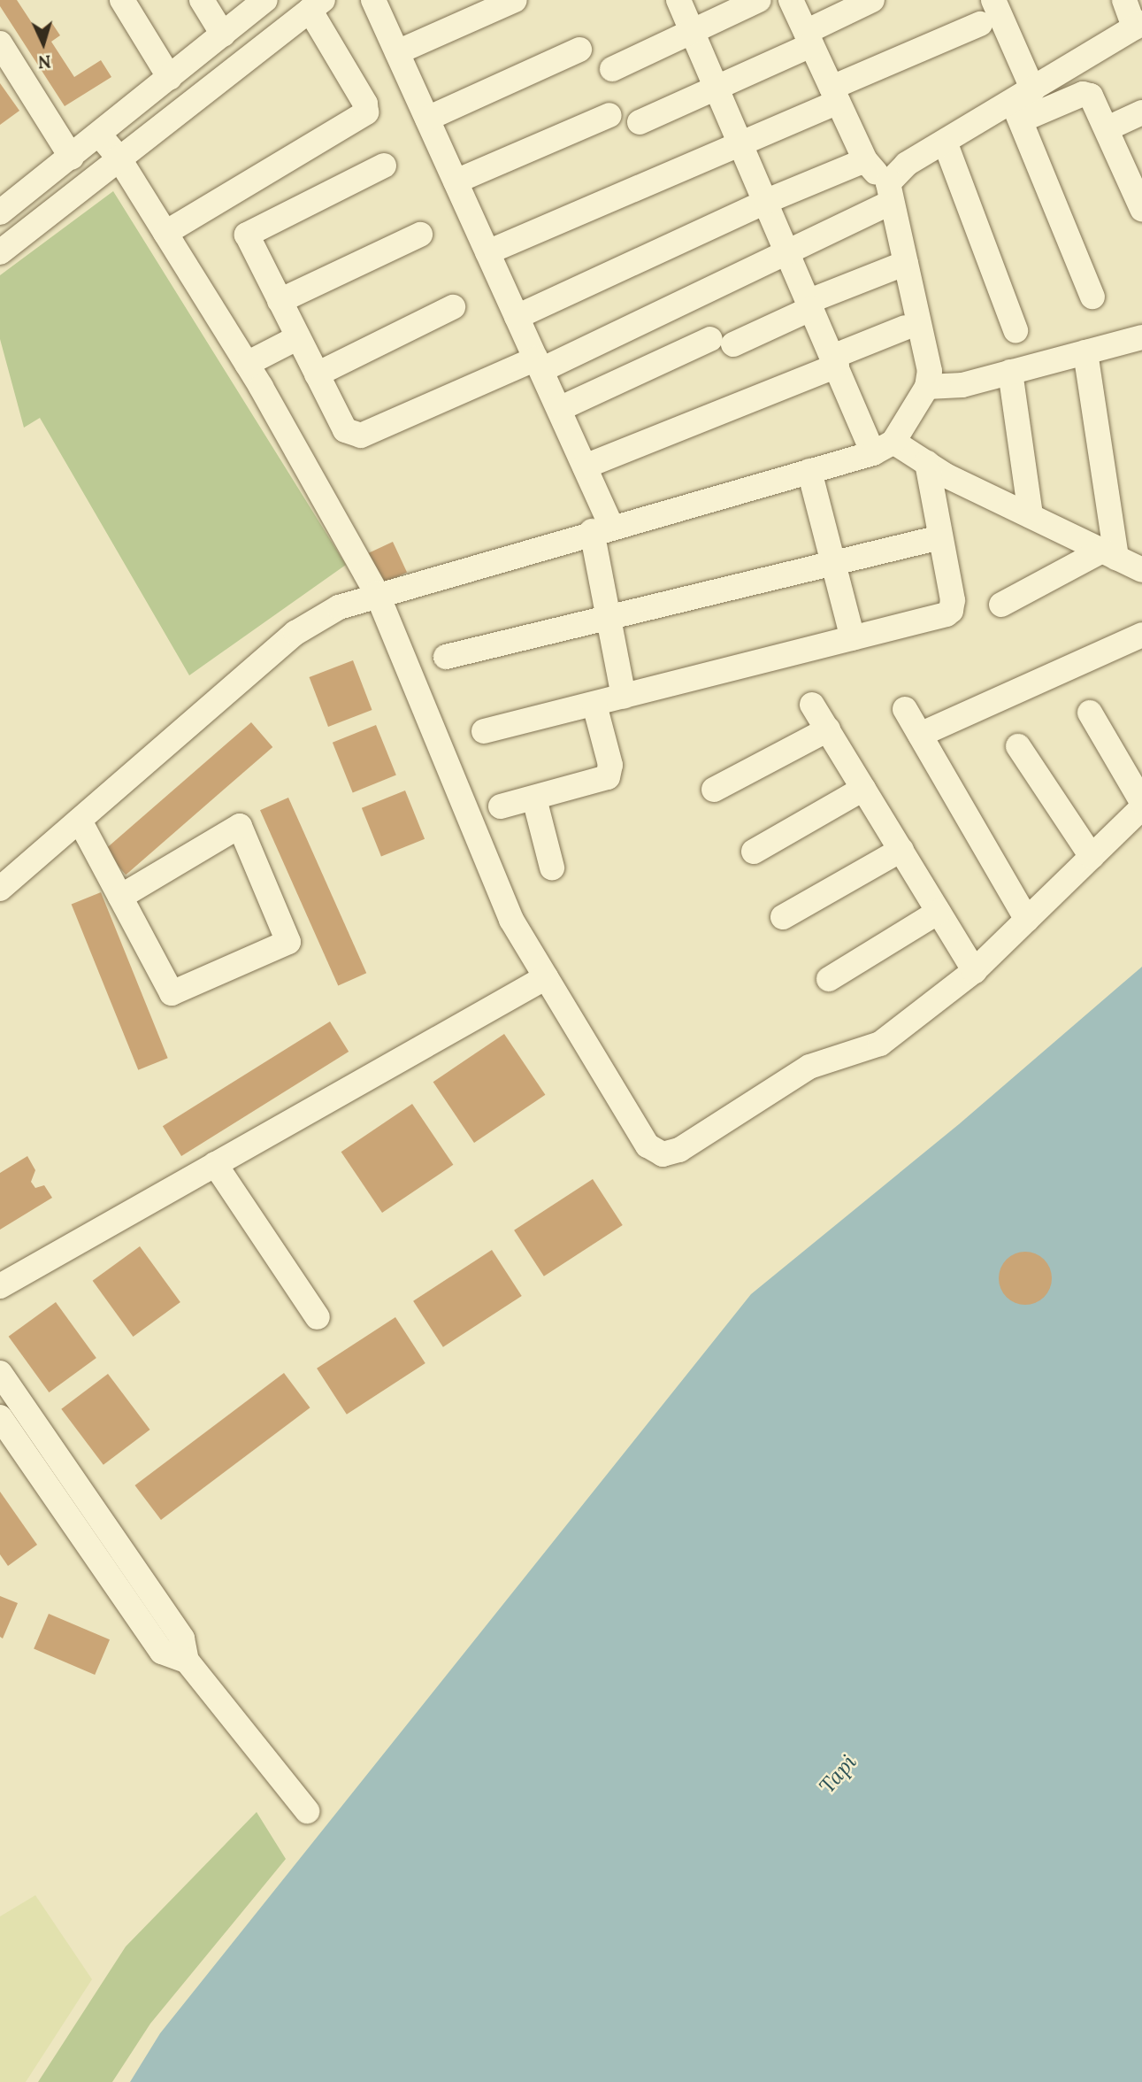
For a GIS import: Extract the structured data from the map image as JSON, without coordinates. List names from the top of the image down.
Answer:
{
  "water": ["Tapi"],
  "north": "bottom"
}
